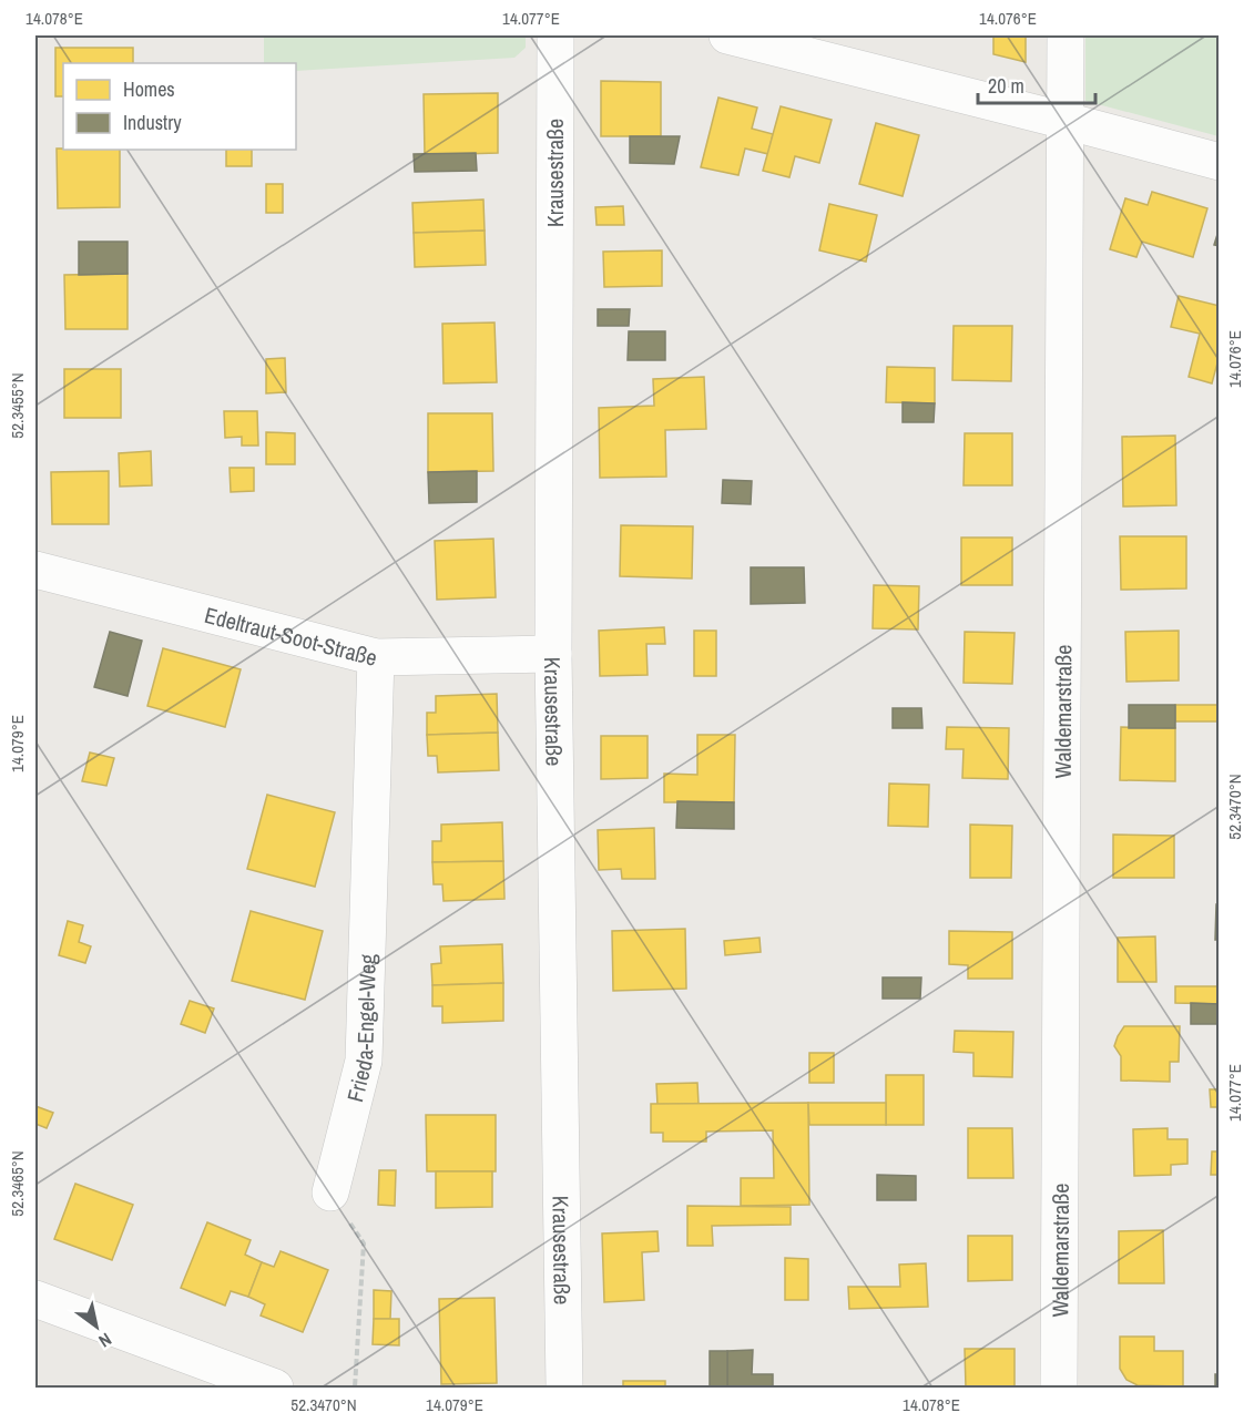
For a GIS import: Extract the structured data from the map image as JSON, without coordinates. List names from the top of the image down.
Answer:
{
  "streets": {
    "street": [
      "Krausestraße",
      "Edeltraut-Soot-Straße",
      "Waldemarstraße",
      "Frieda-Engel-Weg"
    ]
  },
  "crossings": [
    ["Krausestraße", "Edeltraut-Soot-Straße"],
    ["Edeltraut-Soot-Straße", "Frieda-Engel-Weg"]
  ],
  "legend": ["Homes", "Industry"],
  "scale_bar": "20 m",
  "north": "bottom right",
  "coordinates": [
    "14.078°E",
    "14.077°E",
    "14.076°E",
    "52.3455°N",
    "14.079°E",
    "52.3470°N",
    "52.3465°N"
  ]
}
